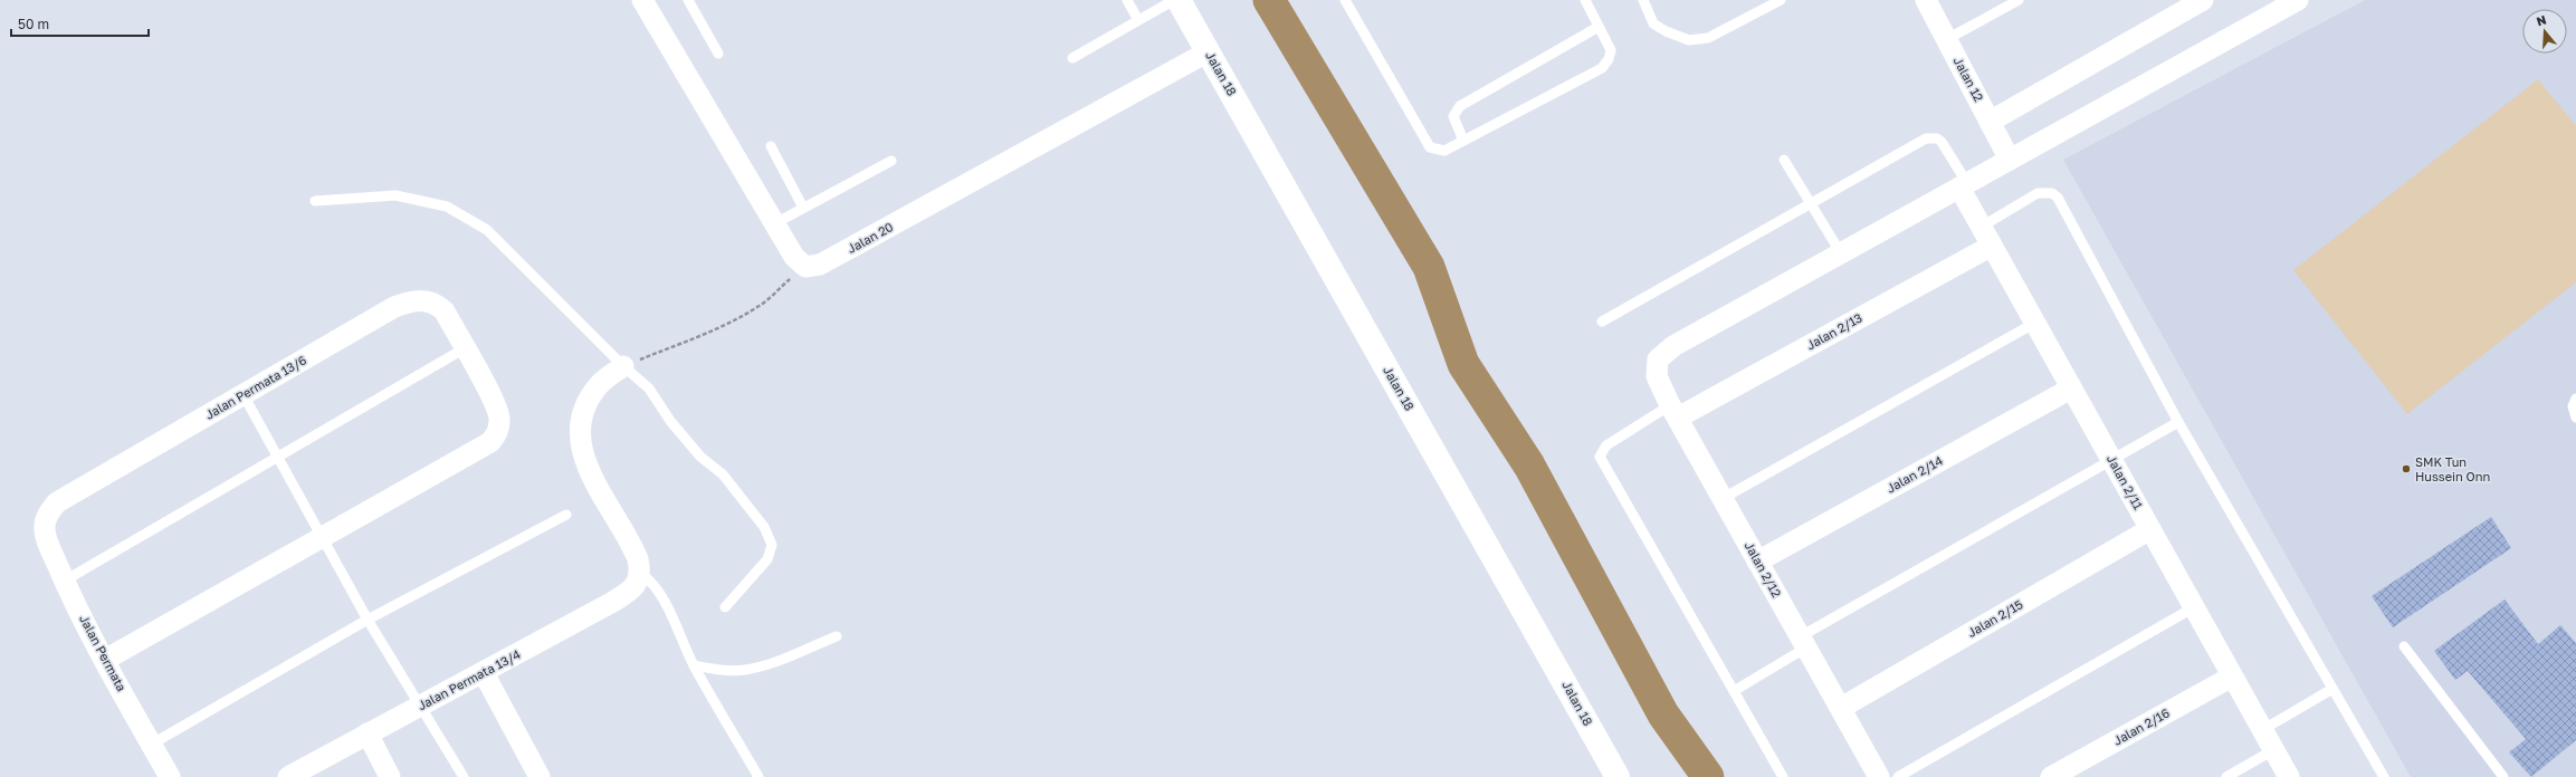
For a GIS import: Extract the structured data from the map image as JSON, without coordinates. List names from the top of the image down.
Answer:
{
  "streets": {
    "street": [
      "Jalan 18",
      "Jalan 12",
      "Jalan 20",
      "Jalan 2/13",
      "Jalan Permata 13/6",
      "Jalan 2/14",
      "Jalan 2/11",
      "Jalan 2/12",
      "Jalan 2/15",
      "Jalan Permata",
      "Jalan Permata 13/4",
      "Jalan 2/16"
    ]
  },
  "crossings": [
    ["Jalan 18", "Jalan 20"],
    ["Jalan 2/13", "Jalan 2/11"],
    ["Jalan 2/13", "Jalan 2/12"],
    ["Jalan Permata 13/6", "Jalan Permata"],
    ["Jalan 2/14", "Jalan 2/11"],
    ["Jalan 2/14", "Jalan 2/12"],
    ["Jalan 2/11", "Jalan 2/15"],
    ["Jalan 2/11", "Jalan 2/16"],
    ["Jalan 2/12", "Jalan 2/15"]
  ],
  "places": ["SMK Tun Hussein Onn"],
  "scale_bar": "50 m",
  "north": "top"
}
